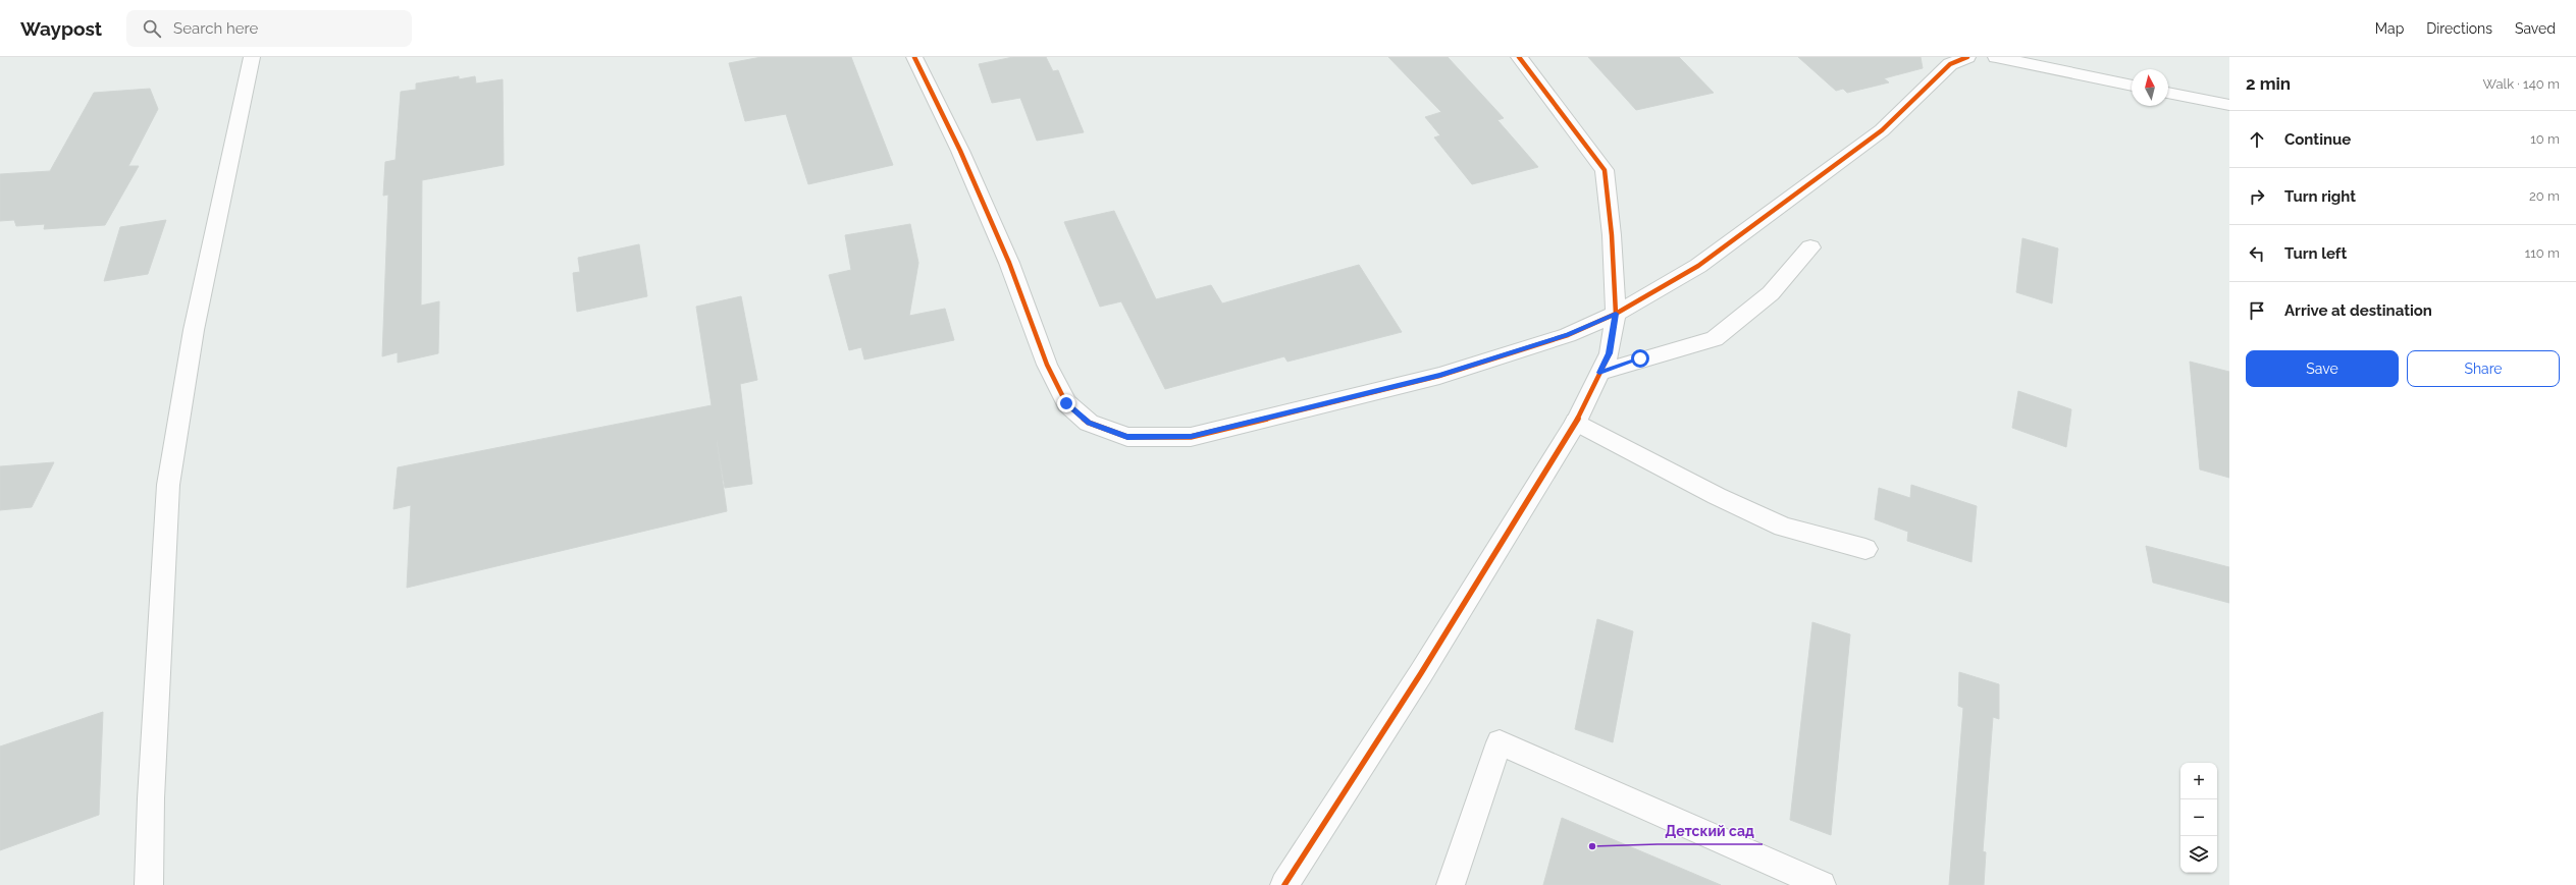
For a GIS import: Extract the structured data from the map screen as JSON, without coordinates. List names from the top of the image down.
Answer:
{
  "places": ["Детский сад"],
  "north": "top",
  "page": {
    "header": "Waypost",
    "search": "Search here",
    "nav": ["Map", "Directions", "Saved"],
    "heading": ["2 min", "Walk · 140 m"],
    "list": [
      ["Continue", "10 m"],
      ["Turn right", "20 m"],
      ["Turn left", "110 m"],
      "Arrive at destination"
    ],
    "buttons": ["Save", "Share"],
    "map_buttons": ["+", "−"]
  }
}
